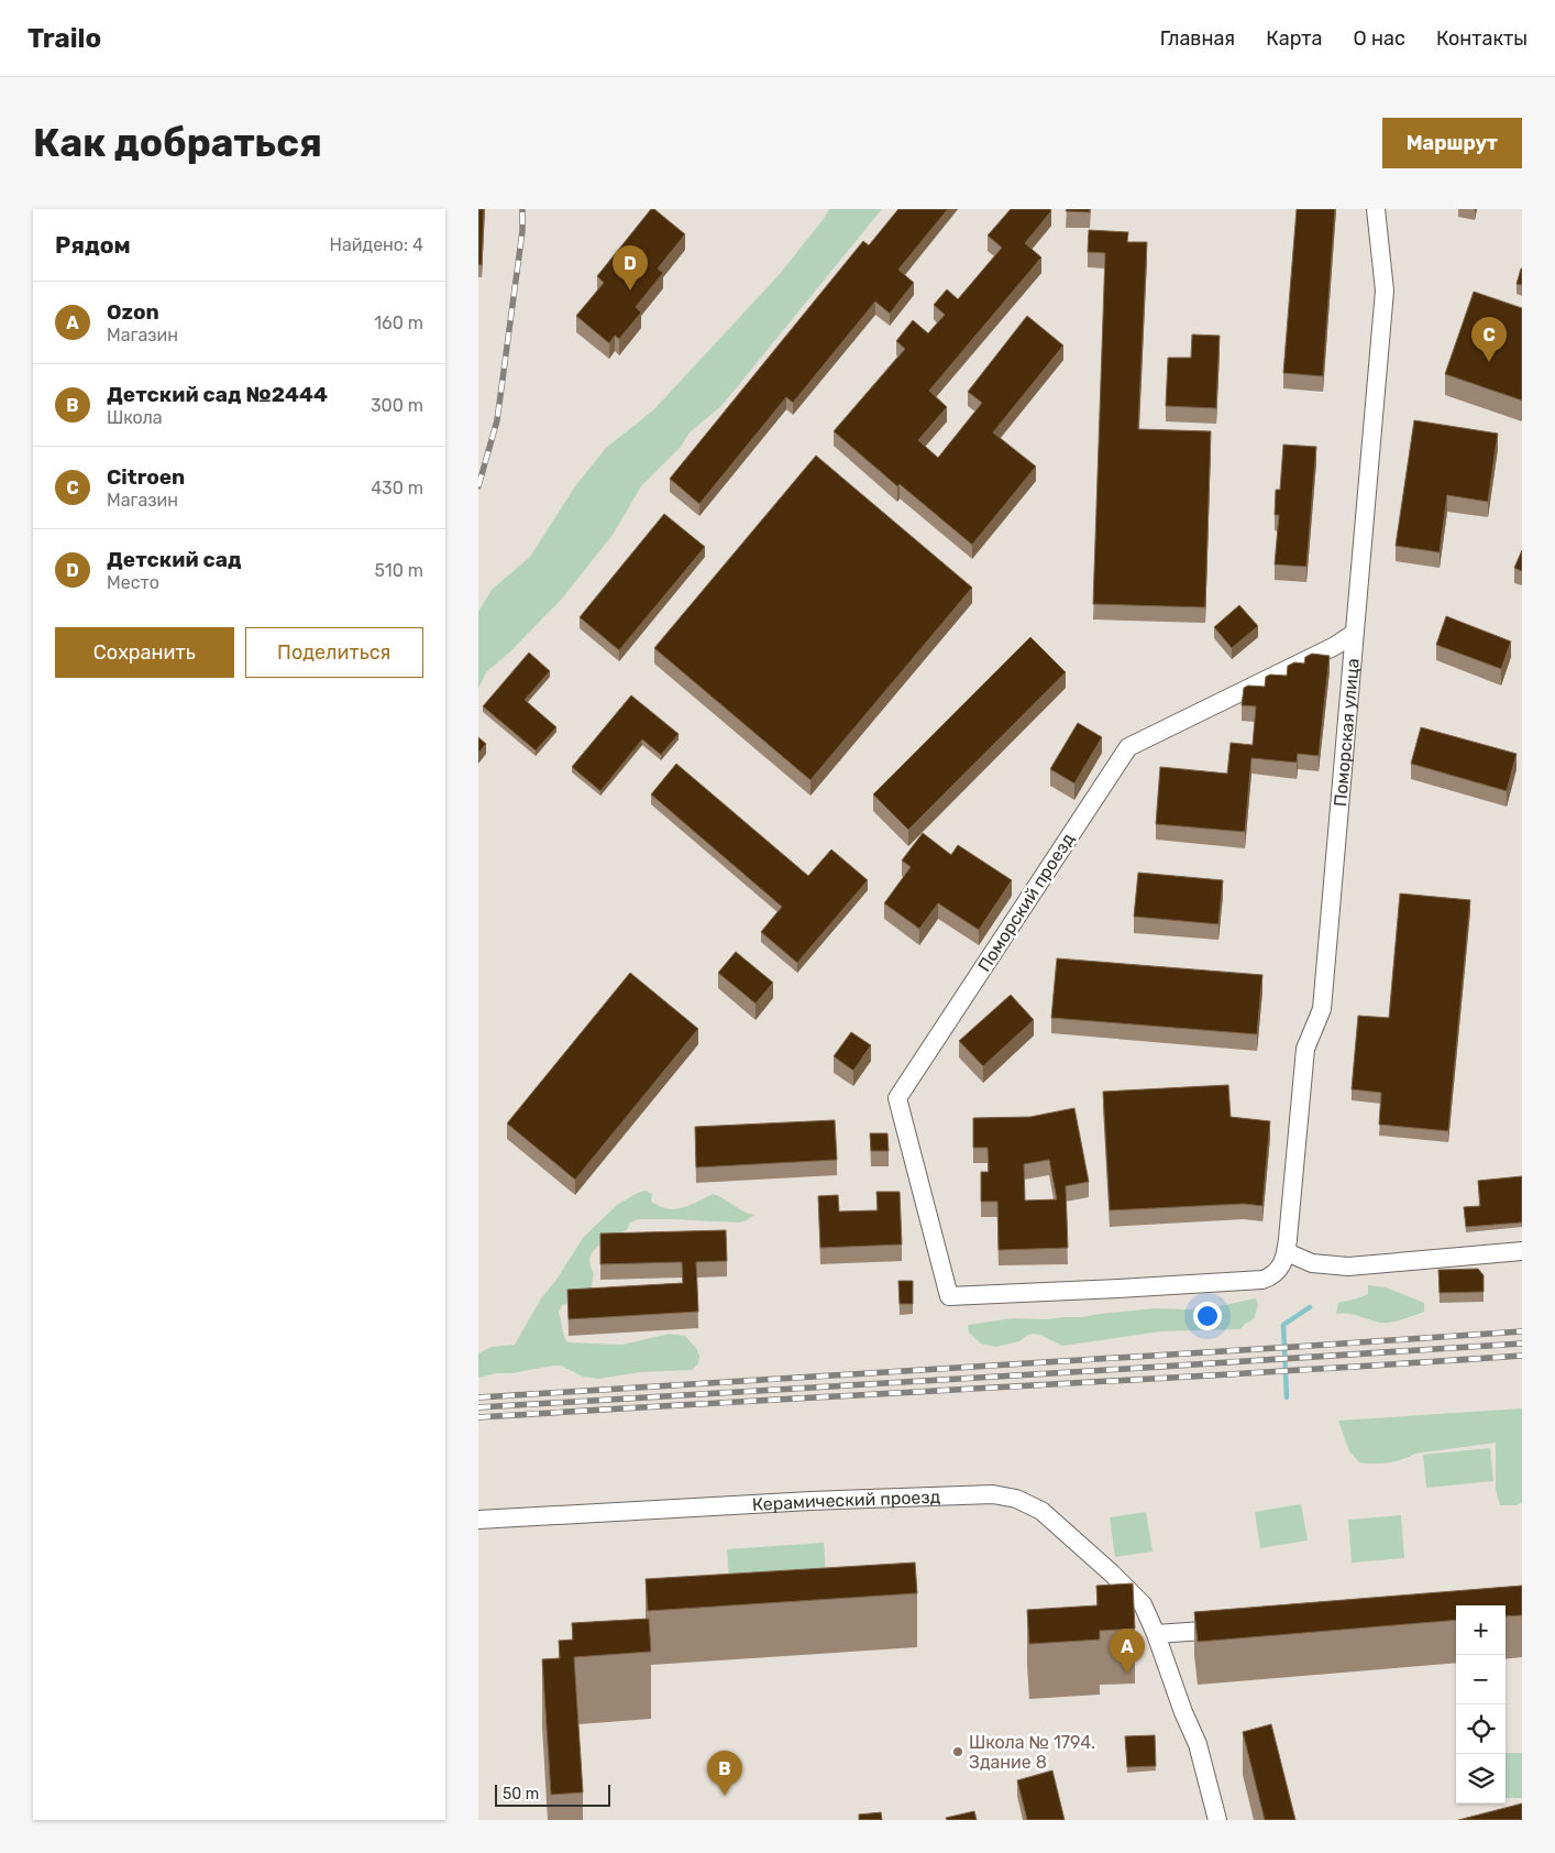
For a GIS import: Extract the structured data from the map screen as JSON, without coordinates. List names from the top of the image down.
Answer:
{
  "streets": {
    "street": ["Поморская улица", "Поморский проезд", "Керамический проезд"]
  },
  "crossings": [
    ["Поморская улица", "Поморский проезд"]
  ],
  "places": ["Школа № 1794. Здание 8"],
  "scale_bar": "50 m",
  "page": {
    "header": "Trailo",
    "nav": [
      "Главная",
      "Карта",
      "О нас",
      "Контакты"
    ],
    "buttons": [
      "Маршрут",
      ["Сохранить", "Поделиться"]
    ],
    "title": "Как добраться",
    "heading": ["Рядом", "Найдено: 4"],
    "pins": [
      "D",
      "C",
      "A",
      "B"
    ],
    "list": [
      {
        "mark": "A",
        "name": "Ozon",
        "note": "Магазин",
        "value": "160 m"
      },
      {
        "mark": "B",
        "name": "Детский сад №2444",
        "note": "Школа",
        "value": "300 m"
      },
      {
        "mark": "C",
        "name": "Citroen",
        "note": "Магазин",
        "value": "430 m"
      },
      {
        "mark": "D",
        "name": "Детский сад",
        "note": "Место",
        "value": "510 m"
      }
    ],
    "map_buttons": ["+", "−"],
    "scale": "50 m"
  }
}
